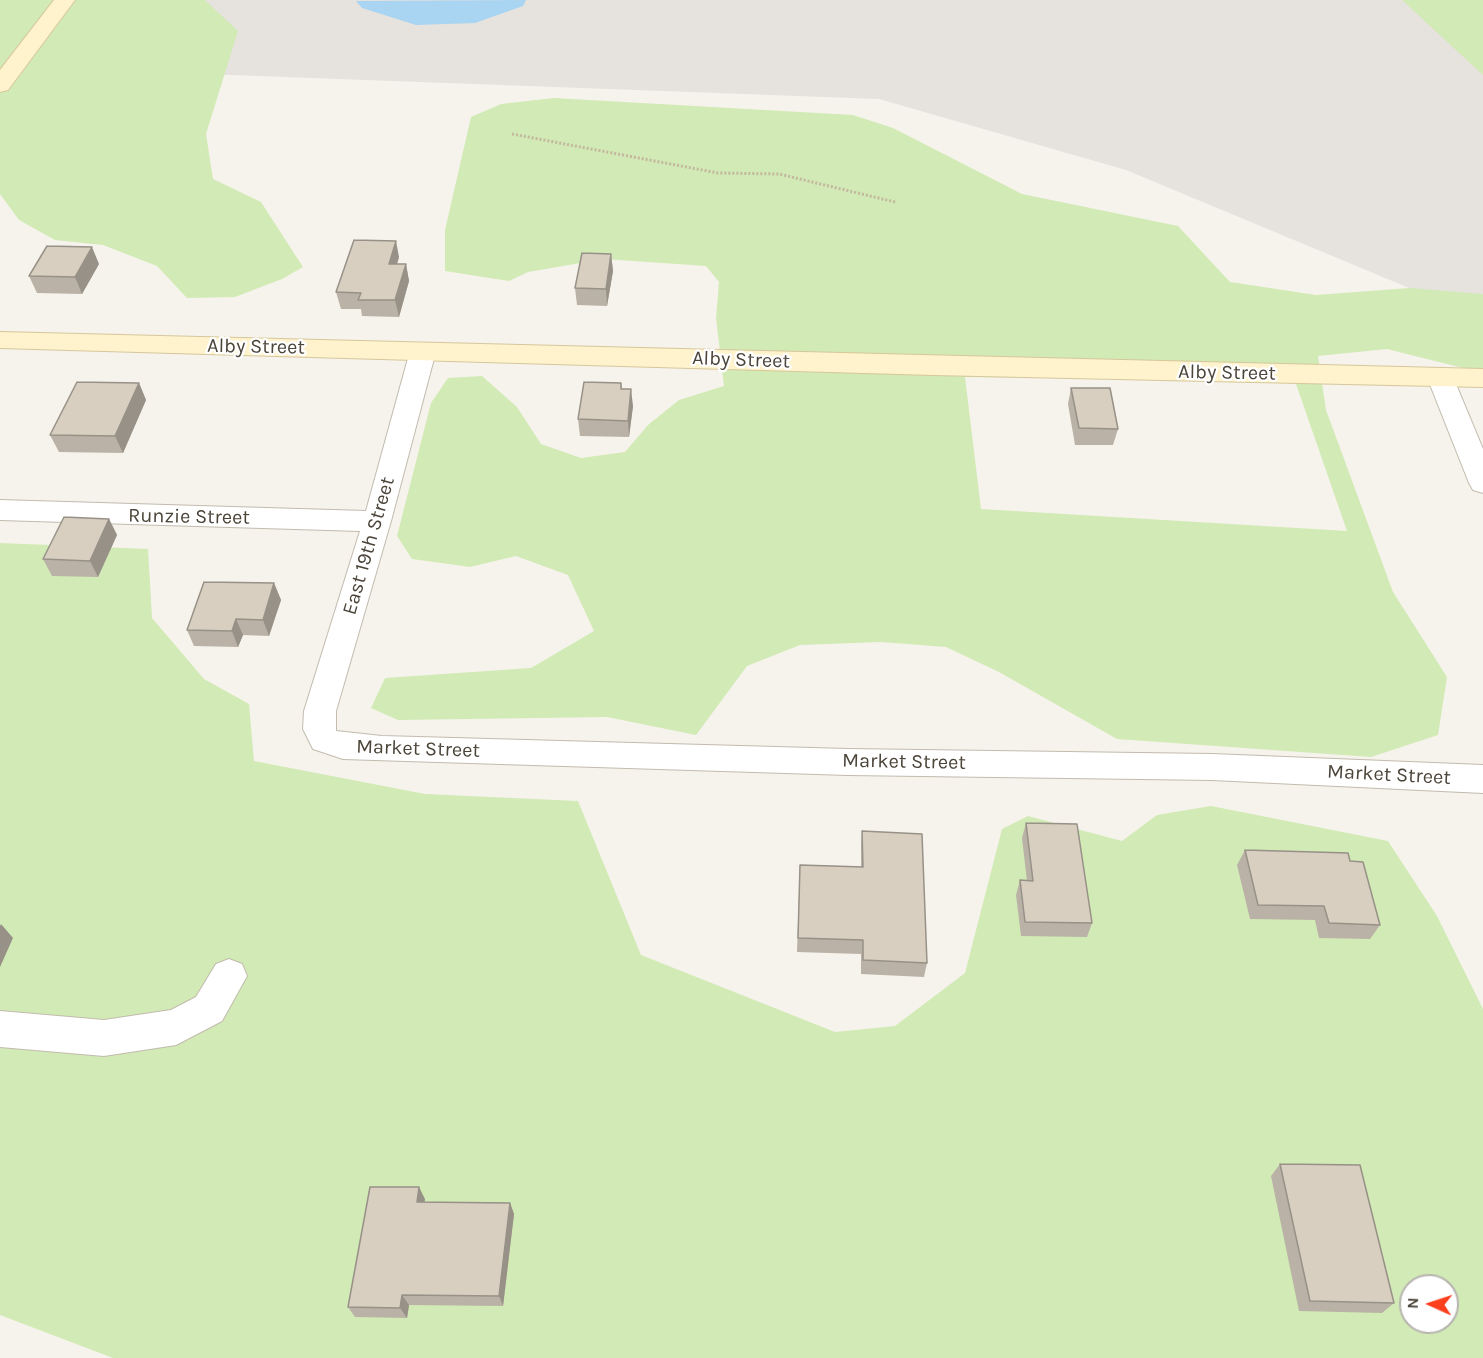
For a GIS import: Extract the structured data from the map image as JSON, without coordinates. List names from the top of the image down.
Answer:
{
  "streets": {
    "street": [
      "Alby Street",
      "Runzie Street",
      "East 19th Street",
      "Market Street"
    ]
  },
  "crossings": [
    ["Alby Street", "East 19th Street"],
    ["Runzie Street", "East 19th Street"],
    ["East 19th Street", "Market Street"]
  ],
  "north": "left"
}
